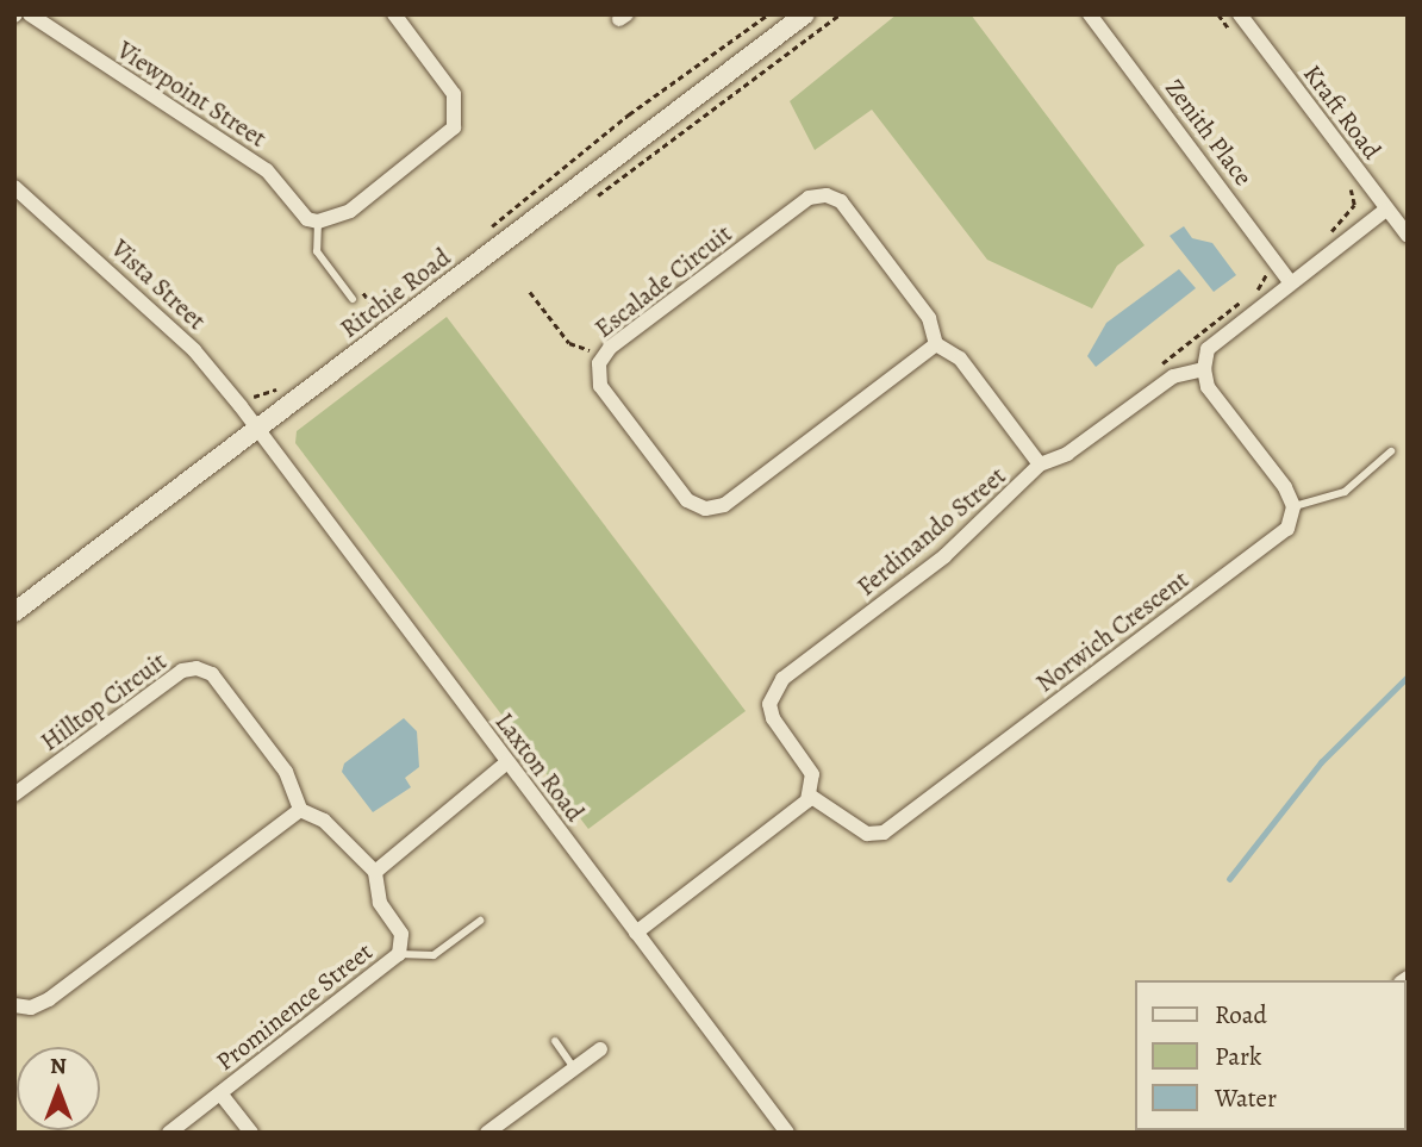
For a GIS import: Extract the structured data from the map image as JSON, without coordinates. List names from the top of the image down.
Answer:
{
  "streets": {
    "street": [
      "Viewpoint Street",
      "Kraft Road",
      "Zenith Place",
      "Escalade Circuit",
      "Vista Street",
      "Ritchie Road",
      "Ferdinando Street",
      "Norwich Crescent",
      "Hilltop Circuit",
      "Laxton Road",
      "Prominence Street"
    ]
  },
  "crossings": [
    ["Escalade Circuit", "Ferdinando Street"],
    ["Vista Street", "Ritchie Road"],
    ["Vista Street", "Laxton Road"],
    ["Ritchie Road", "Laxton Road"],
    ["Ferdinando Street", "Norwich Crescent"]
  ],
  "legend": ["Road", "Park", "Water"],
  "north": "top"
}
